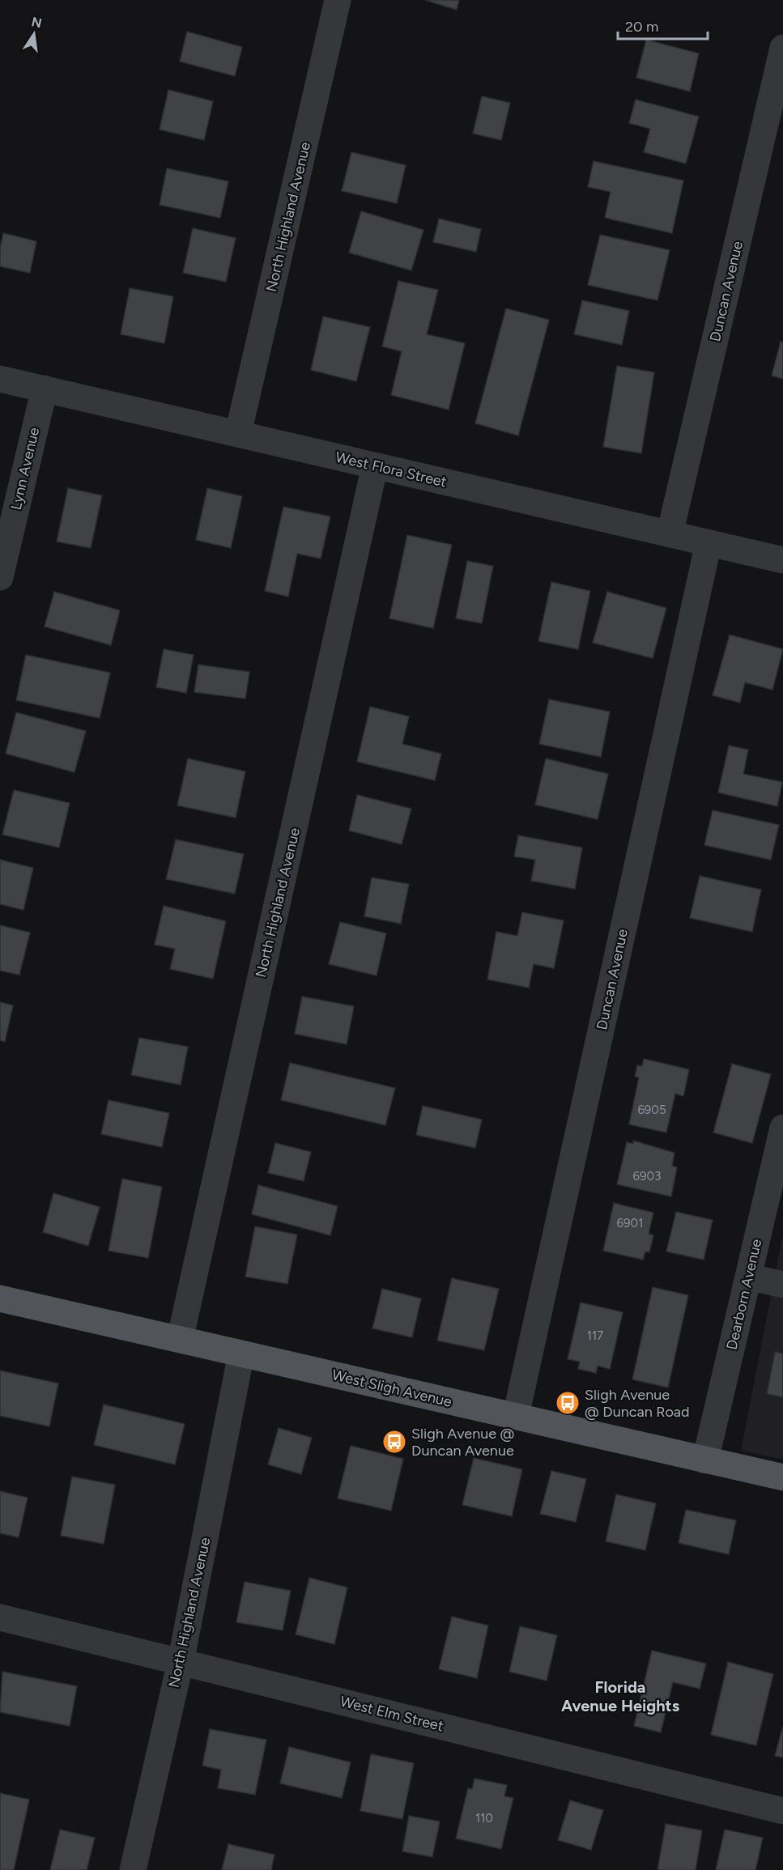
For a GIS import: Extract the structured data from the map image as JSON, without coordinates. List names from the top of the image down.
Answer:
{
  "streets": {
    "main road": ["West Sligh Avenue"],
    "street": [
      "North Highland Avenue",
      "Duncan Avenue",
      "Lynn Avenue",
      "West Flora Street",
      "Dearborn Avenue",
      "West Elm Street"
    ]
  },
  "crossings": [
    ["North Highland Avenue", "West Flora Street"],
    ["North Highland Avenue", "West Sligh Avenue"],
    ["North Highland Avenue", "West Elm Street"],
    ["Duncan Avenue", "West Flora Street"],
    ["Duncan Avenue", "West Sligh Avenue"],
    ["Lynn Avenue", "West Flora Street"],
    ["Dearborn Avenue", "West Sligh Avenue"]
  ],
  "districts": ["Florida Avenue Heights"],
  "places": {
    "bus stop": ["Sligh Avenue @ Duncan Road", "Sligh Avenue @ Duncan Avenue"]
  },
  "house_numbers": [
    "6905",
    "6903",
    "6901",
    "117",
    "110"
  ],
  "scale_bar": "20 m",
  "north": "top"
}
